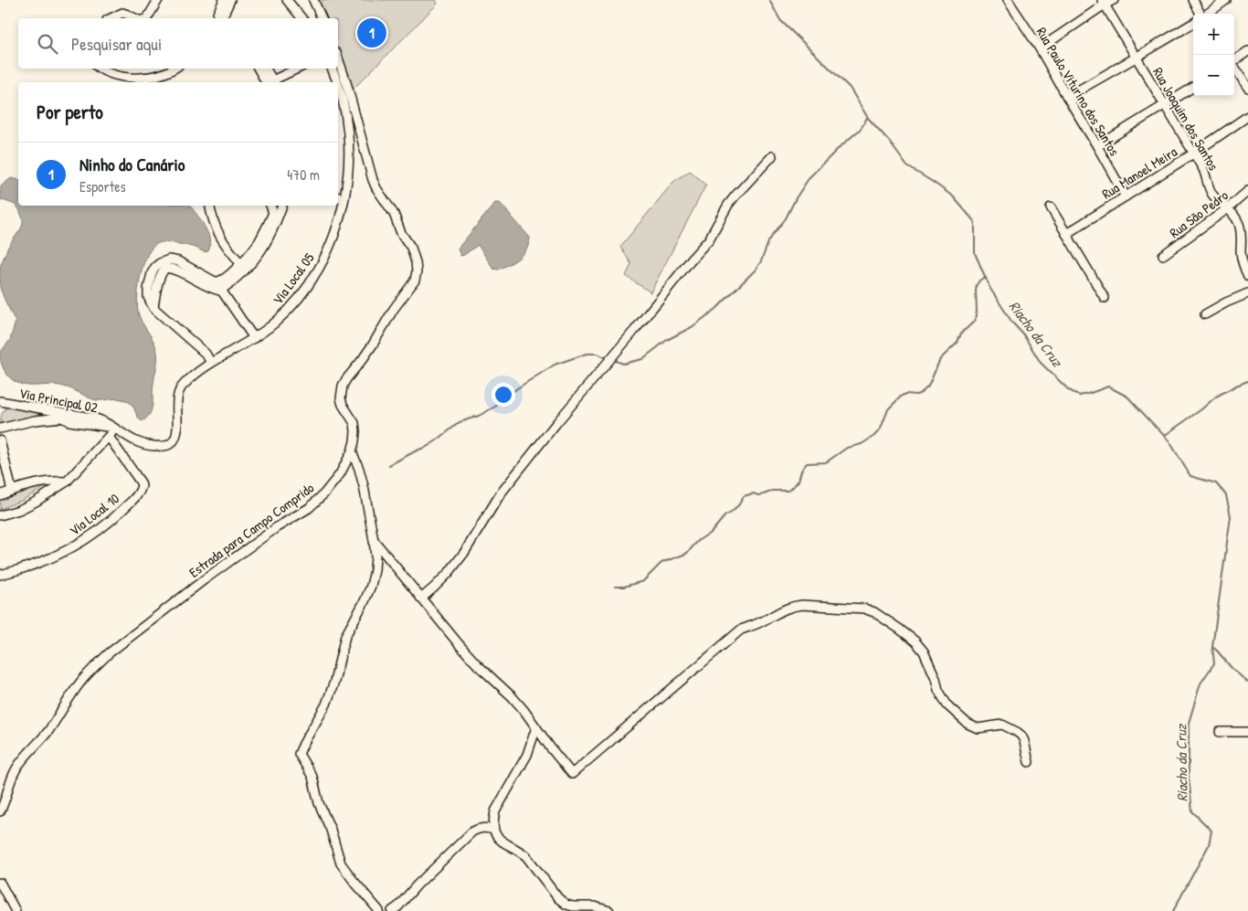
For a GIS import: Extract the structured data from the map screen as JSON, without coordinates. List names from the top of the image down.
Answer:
{
  "streets": {
    "street": [
      "Rua Paulo Viturino dos Santos",
      "Rua Joaquim dos Santos",
      "Rua Manoel Meira",
      "Rua São Pedro",
      "Via Local 05",
      "Via Principal 02",
      "Via Local 10",
      "Estrada para Campo Comprido"
    ]
  },
  "crossings": [
    ["Rua Paulo Viturino dos Santos", "Rua Manoel Meira"],
    ["Rua Joaquim dos Santos", "Rua Manoel Meira"],
    ["Rua Joaquim dos Santos", "Rua São Pedro"],
    ["Via Local 05", "Via Principal 02"]
  ],
  "water": ["Riacho da Cruz"],
  "page": {
    "map_buttons": ["+", "−"],
    "pins": "1",
    "search": "Pesquisar aqui",
    "heading": "Por perto",
    "list": [
      {
        "mark": "1",
        "name": "Ninho do Canário",
        "note": "Esportes",
        "value": "470 m"
      }
    ]
  }
}
